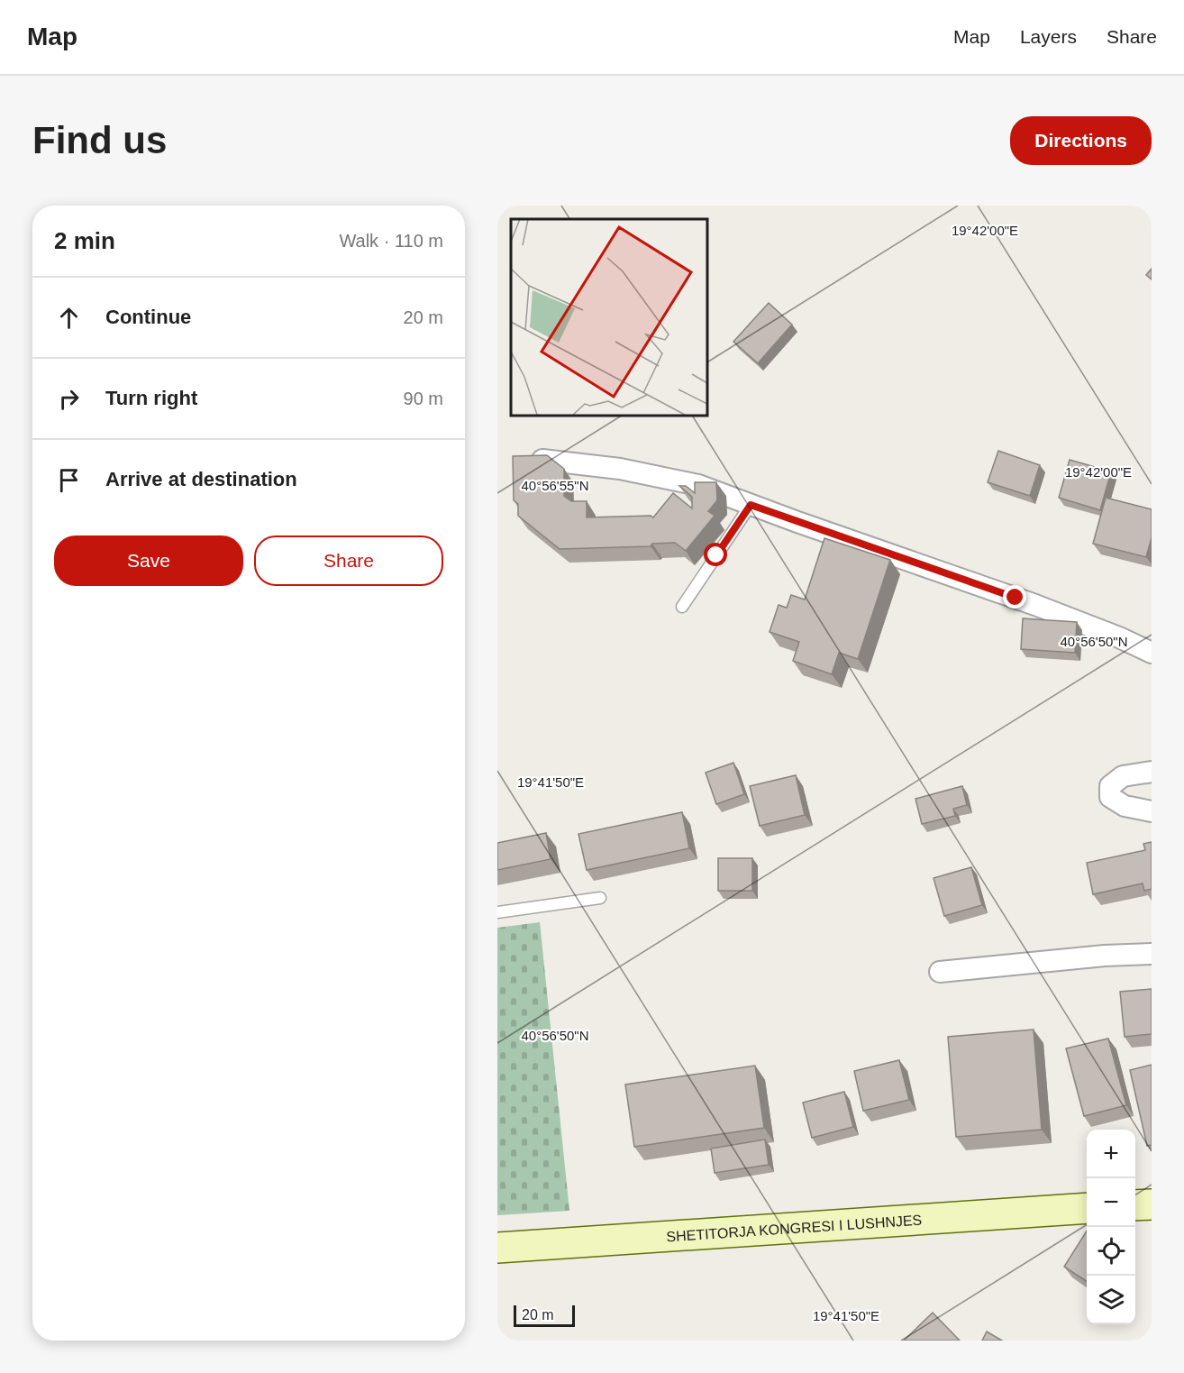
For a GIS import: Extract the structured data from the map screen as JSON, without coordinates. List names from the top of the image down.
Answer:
{
  "streets": {
    "main road": ["SHETITORJA KONGRESI I LUSHNJES"]
  },
  "scale_bar": "20 m",
  "page": {
    "header": "Map",
    "nav": ["Map", "Layers", "Share"],
    "buttons": [
      "Directions",
      ["Save", "Share"]
    ],
    "title": "Find us",
    "heading": ["2 min", "Walk · 110 m"],
    "list": [
      ["Continue", "20 m"],
      ["Turn right", "90 m"],
      "Arrive at destination"
    ],
    "map_buttons": ["+", "−"],
    "scale": "20 m"
  },
  "coordinates": [
    "19°42'00\"E",
    "40°56'55\"N",
    "40°56'50\"N",
    "19°41'50\"E"
  ]
}
